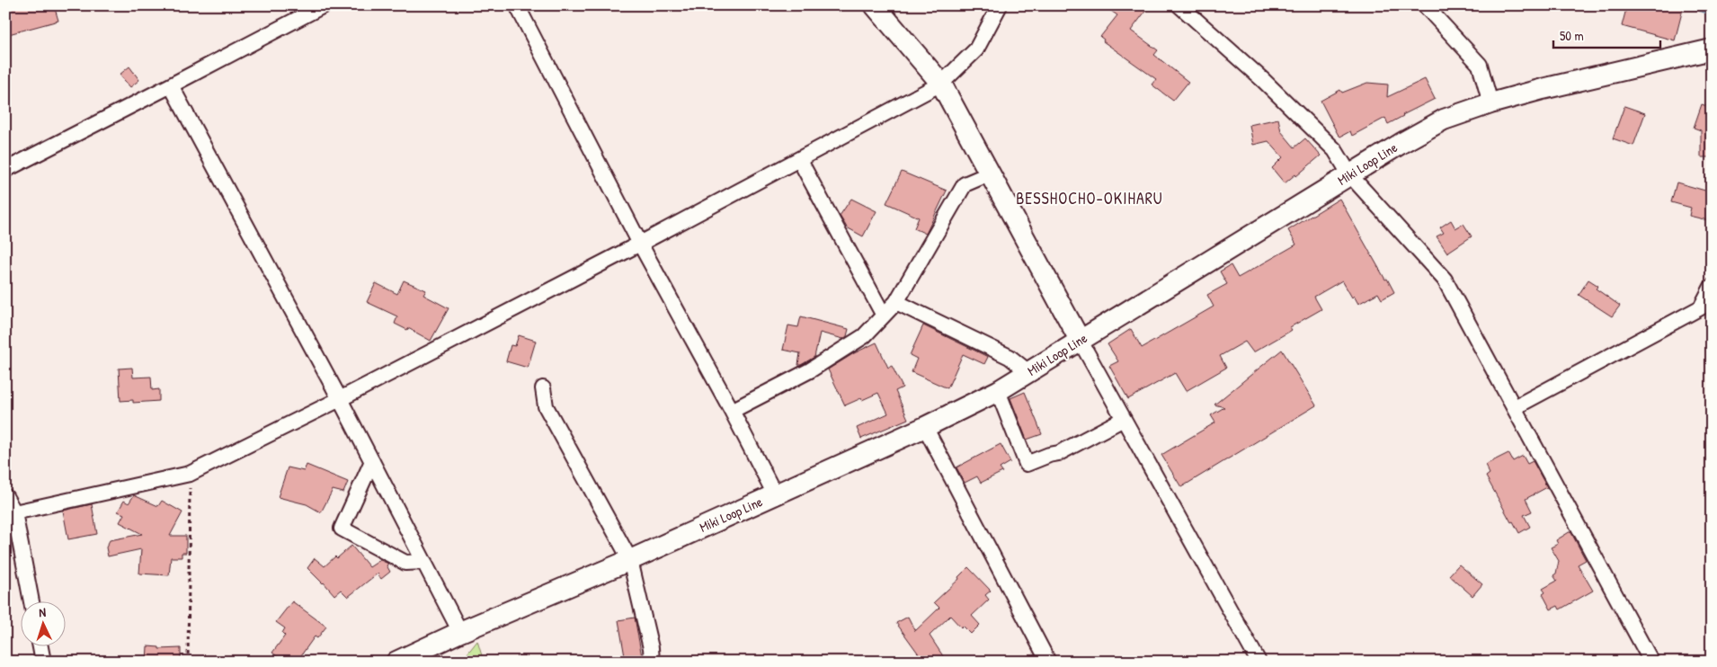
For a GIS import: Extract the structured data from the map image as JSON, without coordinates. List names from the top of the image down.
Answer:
{
  "streets": {
    "main road": ["Miki Loop Line"]
  },
  "districts": ["BESSHOCHO-OKIHARU"],
  "scale_bar": "50 m",
  "north": "top"
}
